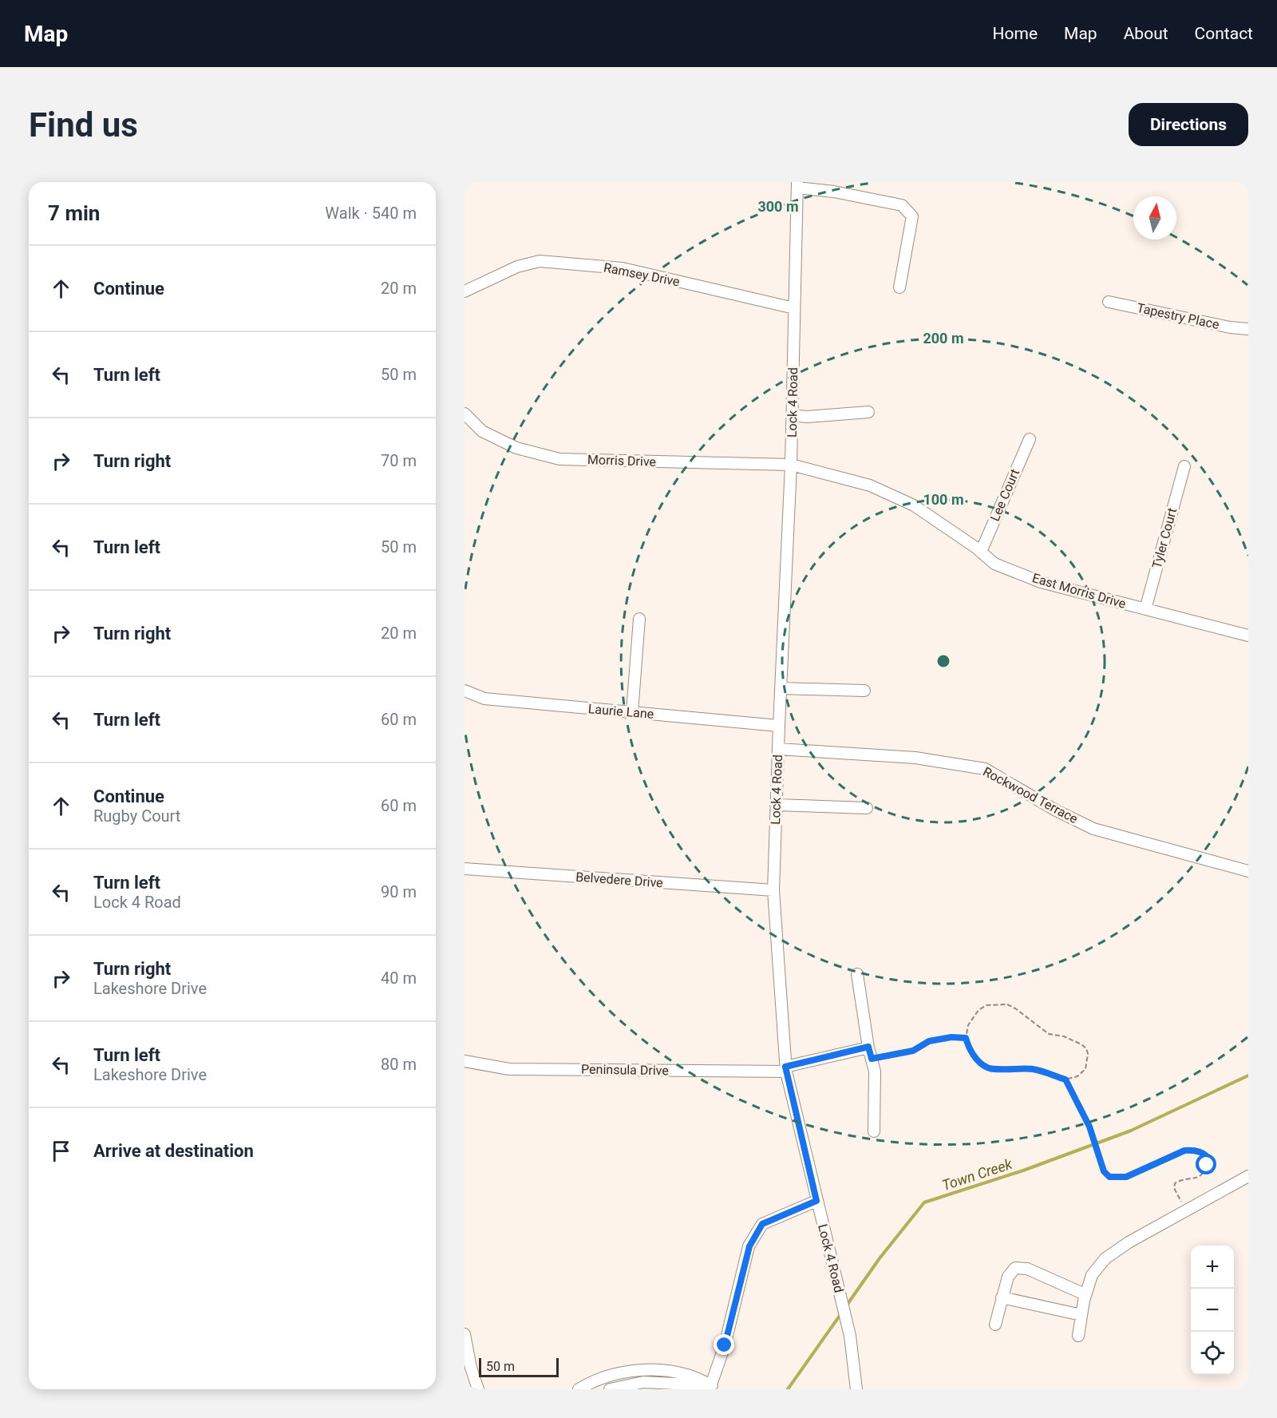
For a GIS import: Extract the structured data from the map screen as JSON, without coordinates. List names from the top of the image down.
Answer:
{
  "streets": {
    "street": [
      "Ramsey Drive",
      "Tapestry Place",
      "Lock 4 Road",
      "Morris Drive",
      "Lee Court",
      "Tyler Court",
      "East Morris Drive",
      "Laurie Lane",
      "Rockwood Terrace",
      "Belvedere Drive",
      "Peninsula Drive"
    ]
  },
  "crossings": [
    ["Ramsey Drive", "Lock 4 Road"],
    ["Lock 4 Road", "Morris Drive"],
    ["Lock 4 Road", "East Morris Drive"],
    ["Lock 4 Road", "Laurie Lane"],
    ["Lock 4 Road", "Rockwood Terrace"],
    ["Lock 4 Road", "Belvedere Drive"],
    ["Lock 4 Road", "Peninsula Drive"],
    ["Morris Drive", "East Morris Drive"],
    ["Lee Court", "East Morris Drive"],
    ["Tyler Court", "East Morris Drive"]
  ],
  "water": ["Town Creek"],
  "scale_bar": "50 m",
  "north": "top",
  "page": {
    "header": "Map",
    "nav": [
      "Home",
      "Map",
      "About",
      "Contact"
    ],
    "buttons": "Directions",
    "title": "Find us",
    "heading": ["7 min", "Walk · 540 m"],
    "list": [
      ["Continue", "20 m"],
      ["Turn left", "50 m"],
      ["Turn right", "70 m"],
      ["Turn left", "50 m"],
      ["Turn right", "20 m"],
      ["Turn left", "60 m"],
      ["Continue", "Rugby Court", "60 m"],
      ["Turn left", "Lock 4 Road", "90 m"],
      ["Turn right", "Lakeshore Drive", "40 m"],
      ["Turn left", "Lakeshore Drive", "80 m"],
      "Arrive at destination"
    ],
    "map_buttons": ["+", "−"],
    "scale": "50 m"
  },
  "rings": ["300 m", "200 m", "100 m"]
}
